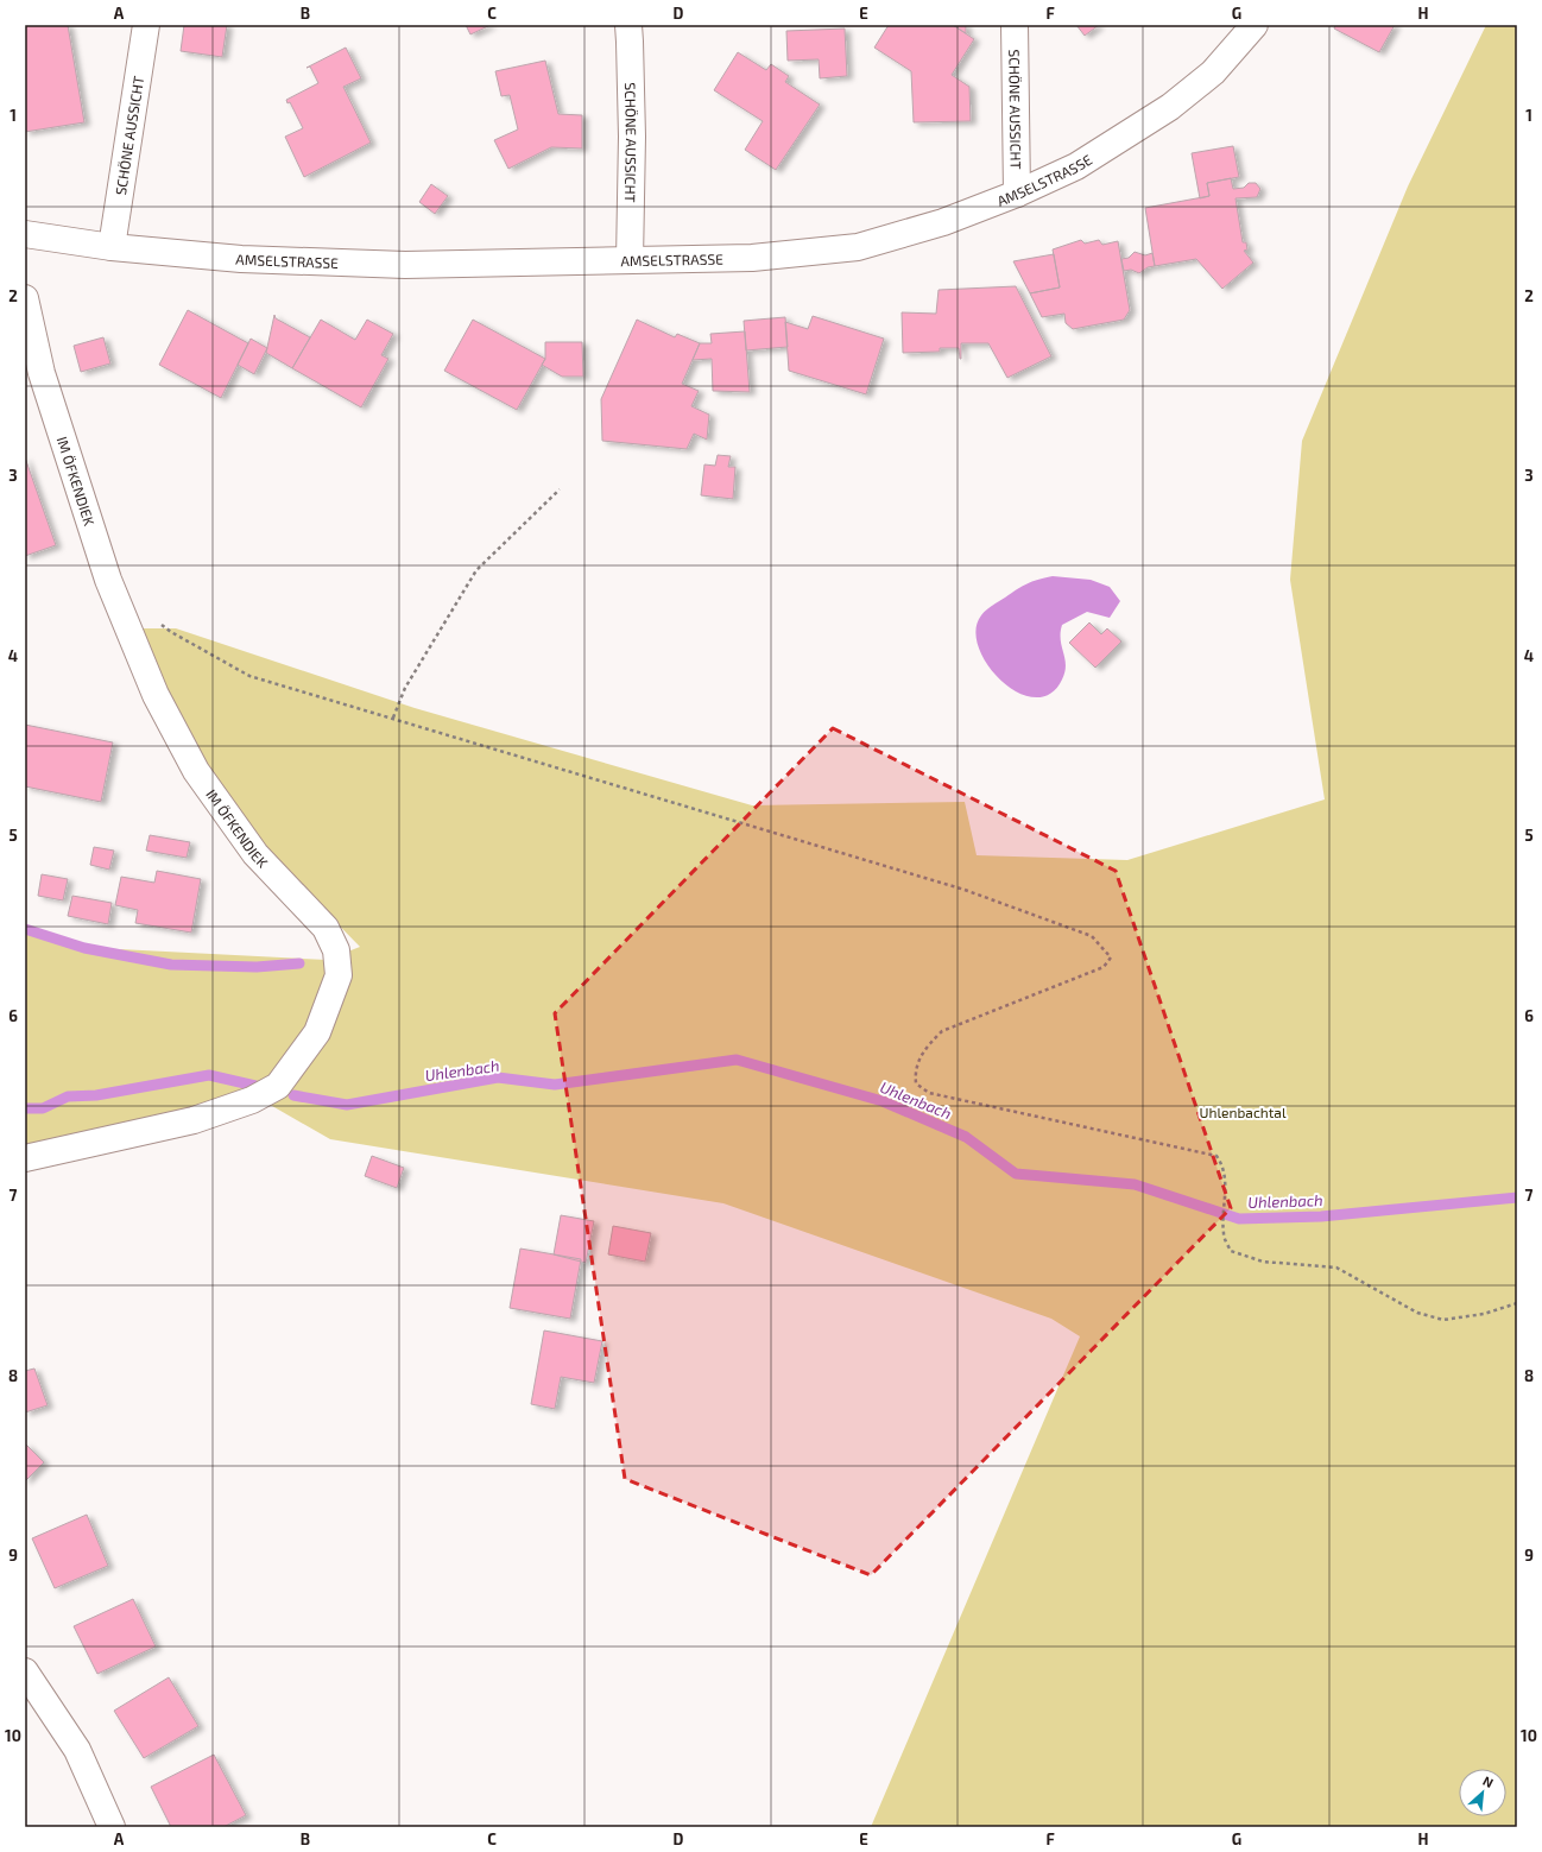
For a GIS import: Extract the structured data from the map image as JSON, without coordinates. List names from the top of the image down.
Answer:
{
  "streets": {
    "street": ["SCHÖNE AUSSICHT", "AMSELSTRASSE", "IM ÖFKENDIEK"]
  },
  "crossings": [
    ["SCHÖNE AUSSICHT", "AMSELSTRASSE"]
  ],
  "water": ["Uhlenbach"],
  "parks": ["Uhlenbachtal"],
  "north": "top right",
  "grid": {
    "columns": [
      "A",
      "B",
      "C",
      "D",
      "E",
      "F",
      "G",
      "H"
    ],
    "rows": [
      "1",
      "2",
      "3",
      "4",
      "5",
      "6",
      "7",
      "8",
      "9",
      "10"
    ]
  }
}
